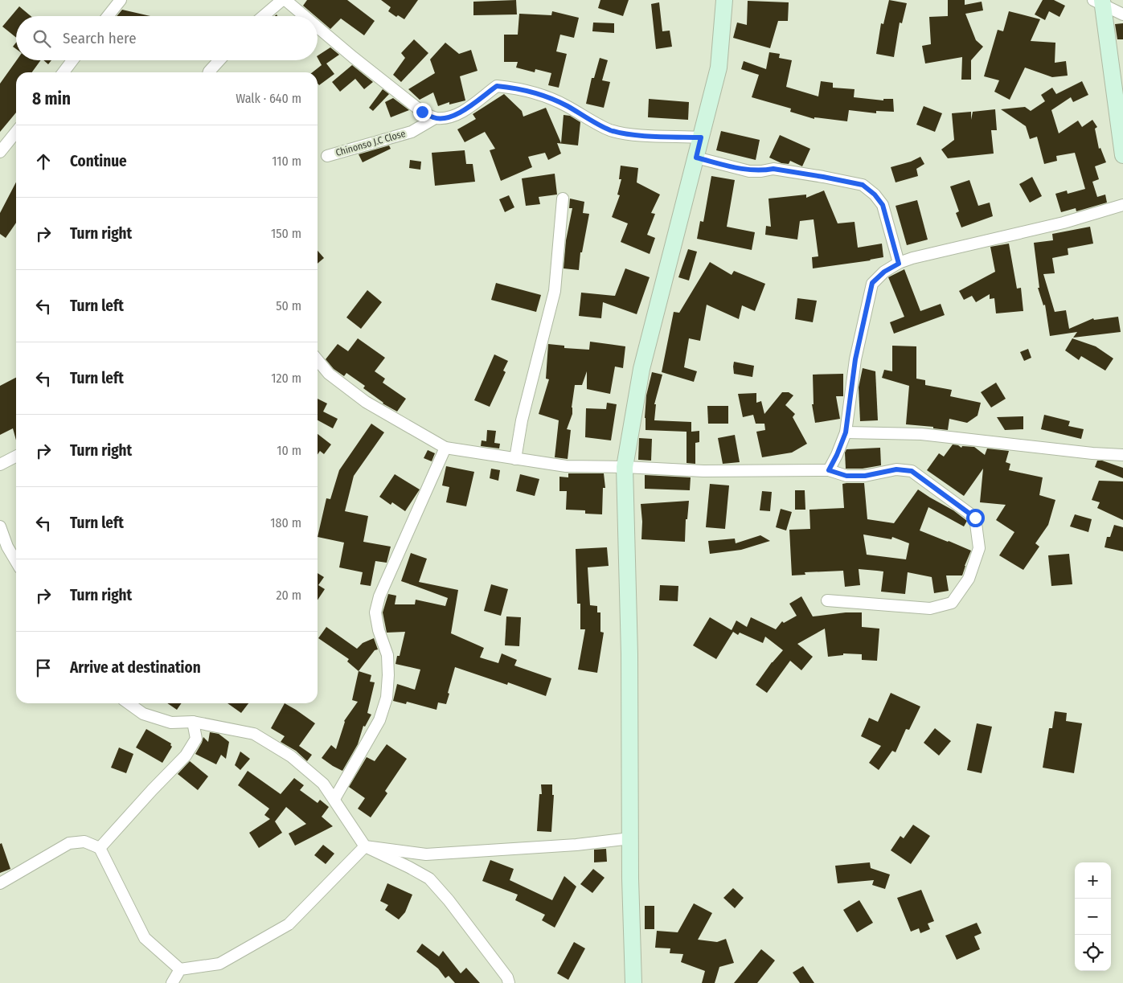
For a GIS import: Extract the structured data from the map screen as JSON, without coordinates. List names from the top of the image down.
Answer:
{
  "streets": {
    "street": ["Chinonso J.C Close"]
  },
  "page": {
    "search": "Search here",
    "heading": ["8 min", "Walk · 640 m"],
    "list": [
      ["Continue", "110 m"],
      ["Turn right", "150 m"],
      ["Turn left", "50 m"],
      ["Turn left", "120 m"],
      ["Turn right", "10 m"],
      ["Turn left", "180 m"],
      ["Turn right", "20 m"],
      "Arrive at destination"
    ],
    "map_buttons": ["+", "−"]
  }
}
